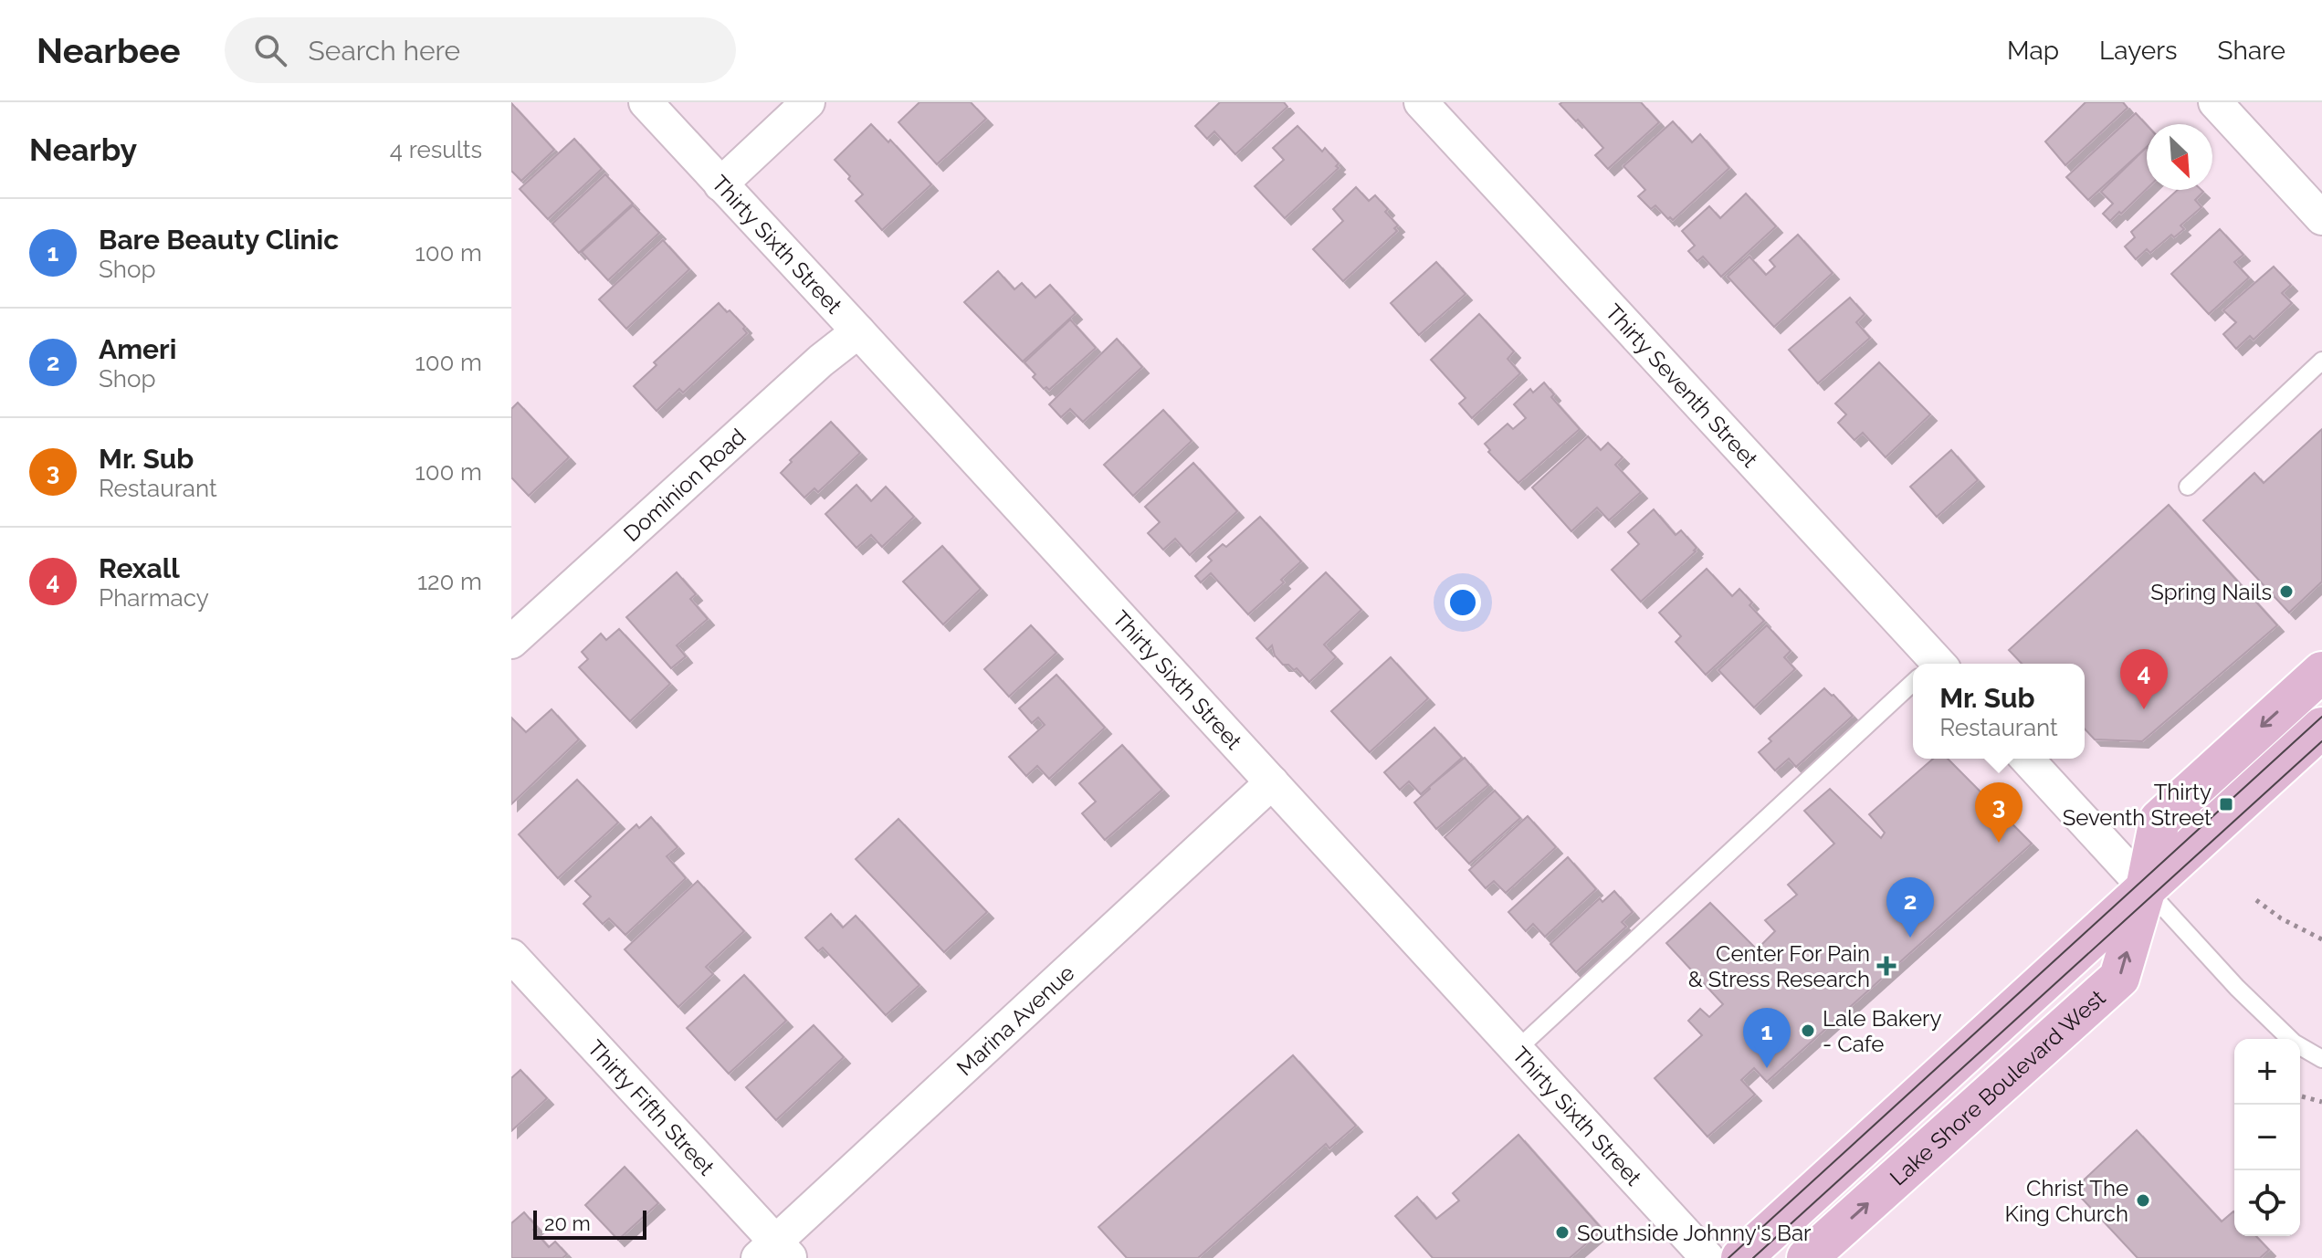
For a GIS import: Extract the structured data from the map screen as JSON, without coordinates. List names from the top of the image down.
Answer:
{
  "streets": {
    "main road": ["Lake Shore Boulevard West"],
    "street": [
      "Thirty Sixth Street",
      "Thirty Seventh Street",
      "Dominion Road",
      "Marina Avenue",
      "Thirty Fifth Street"
    ]
  },
  "crossings": [
    ["Thirty Sixth Street", "Dominion Road"],
    ["Thirty Sixth Street", "Marina Avenue"],
    ["Marina Avenue", "Thirty Fifth Street"]
  ],
  "places": {
    "other": [
      "Spring Nails",
      "Lale Bakery - Cafe",
      "Christ The King Church",
      "Southside Johnny's Bar"
    ],
    "transit": ["Thirty Seventh Street"],
    "health": ["Center For Pain & Stress Research"]
  },
  "scale_bar": "20 m",
  "north": "bottom right",
  "page": {
    "header": "Nearbee",
    "search": "Search here",
    "nav": ["Map", "Layers", "Share"],
    "heading": ["Nearby", "4 results"],
    "list": [
      {
        "mark": "1",
        "name": "Bare Beauty Clinic",
        "note": "Shop",
        "value": "100 m"
      },
      {
        "mark": "2",
        "name": "Ameri",
        "note": "Shop",
        "value": "100 m"
      },
      {
        "mark": "3",
        "name": "Mr. Sub",
        "note": "Restaurant",
        "value": "100 m"
      },
      {
        "mark": "4",
        "name": "Rexall",
        "note": "Pharmacy",
        "value": "120 m"
      }
    ],
    "pins": [
      "4",
      "3",
      "2",
      "1"
    ],
    "popup": ["Mr. Sub", "Restaurant"],
    "map_buttons": ["+", "−"],
    "scale": "20 m"
  }
}
